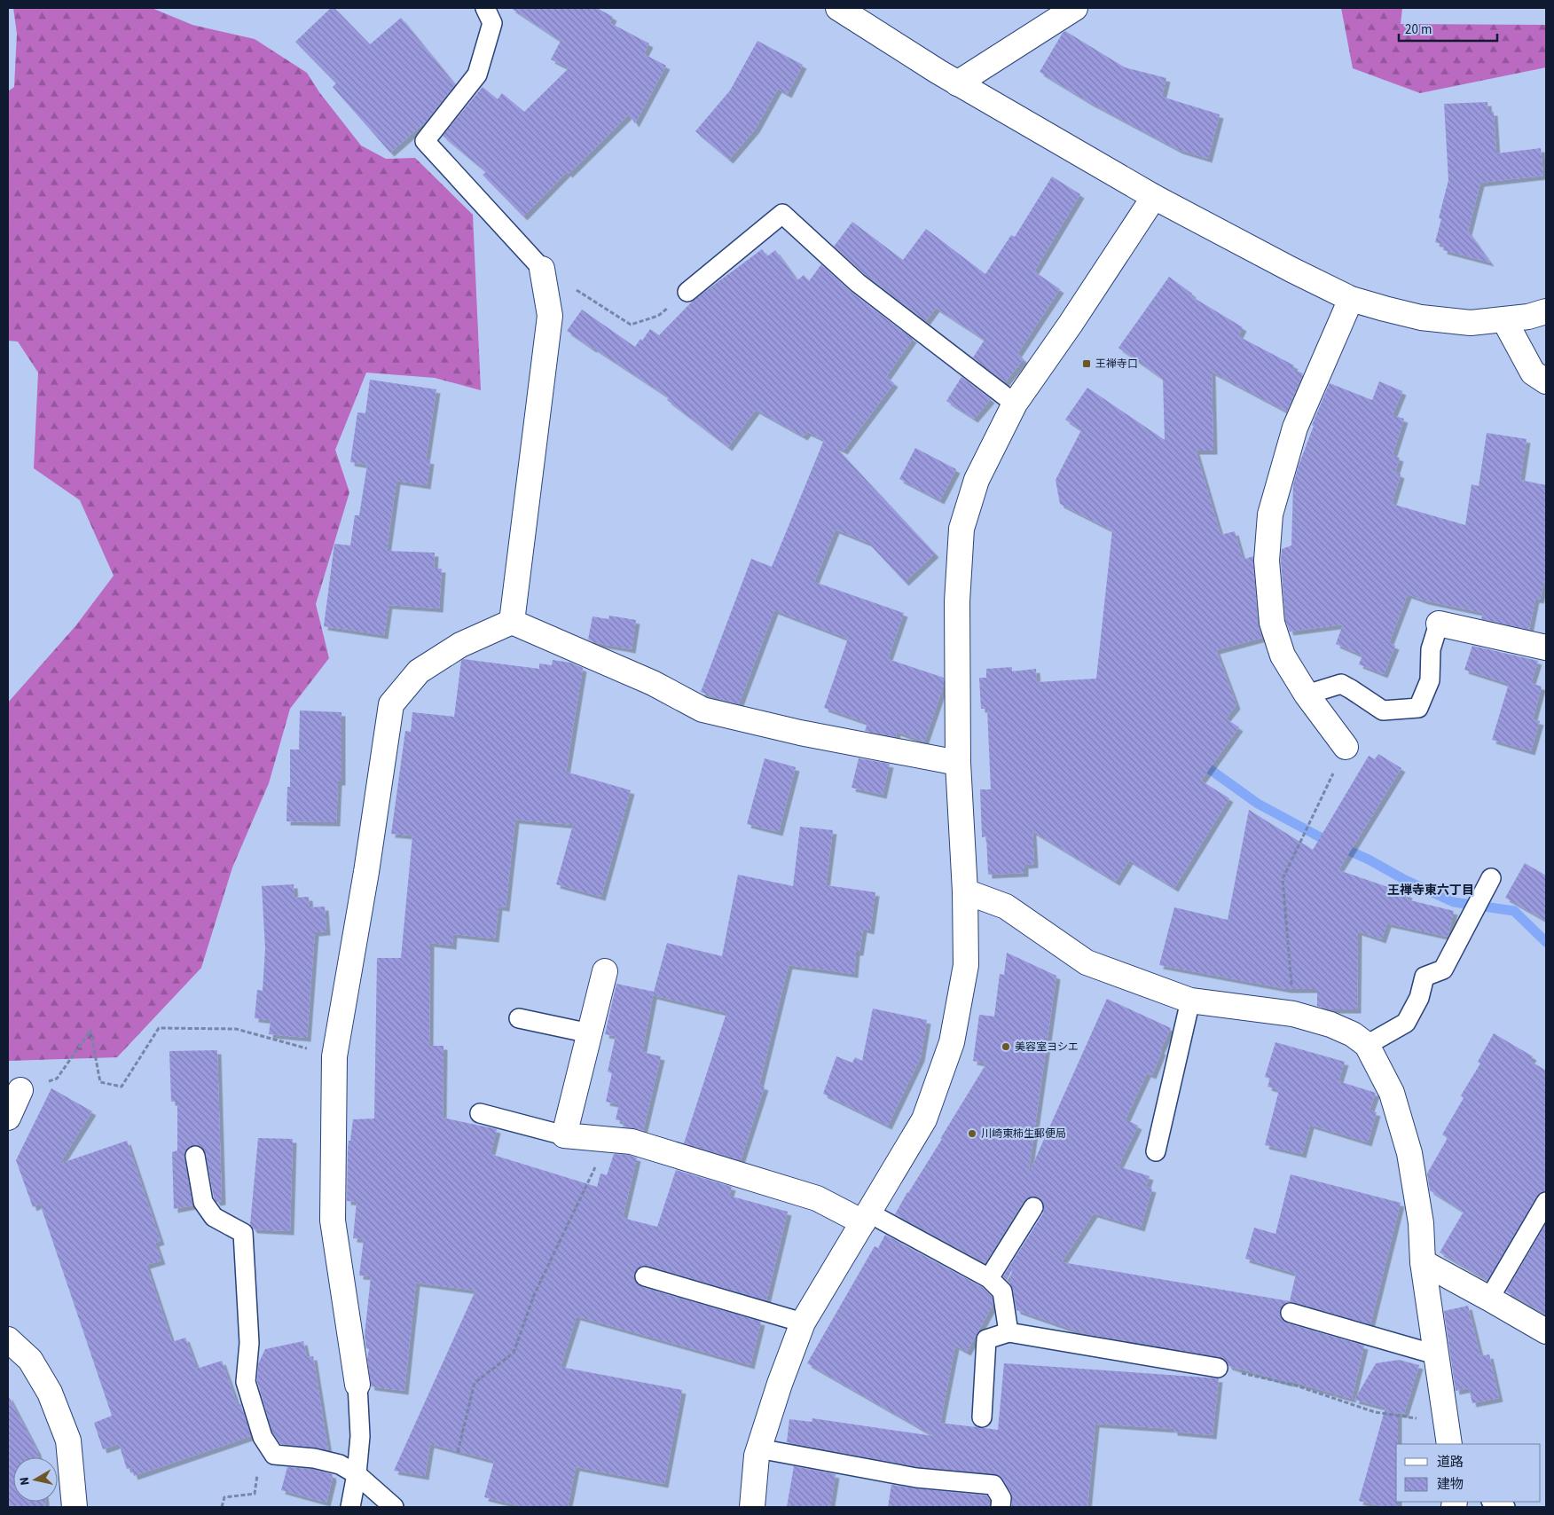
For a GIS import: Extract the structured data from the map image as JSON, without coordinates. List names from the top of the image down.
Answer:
{
  "districts": ["王禅寺東六丁目"],
  "places": {
    "transit": ["王禅寺口"],
    "other": ["美容室ヨシエ", "川崎東柿生郵便局"]
  },
  "legend": ["道路", "建物"],
  "scale_bar": "20 m",
  "north": "left"
}
